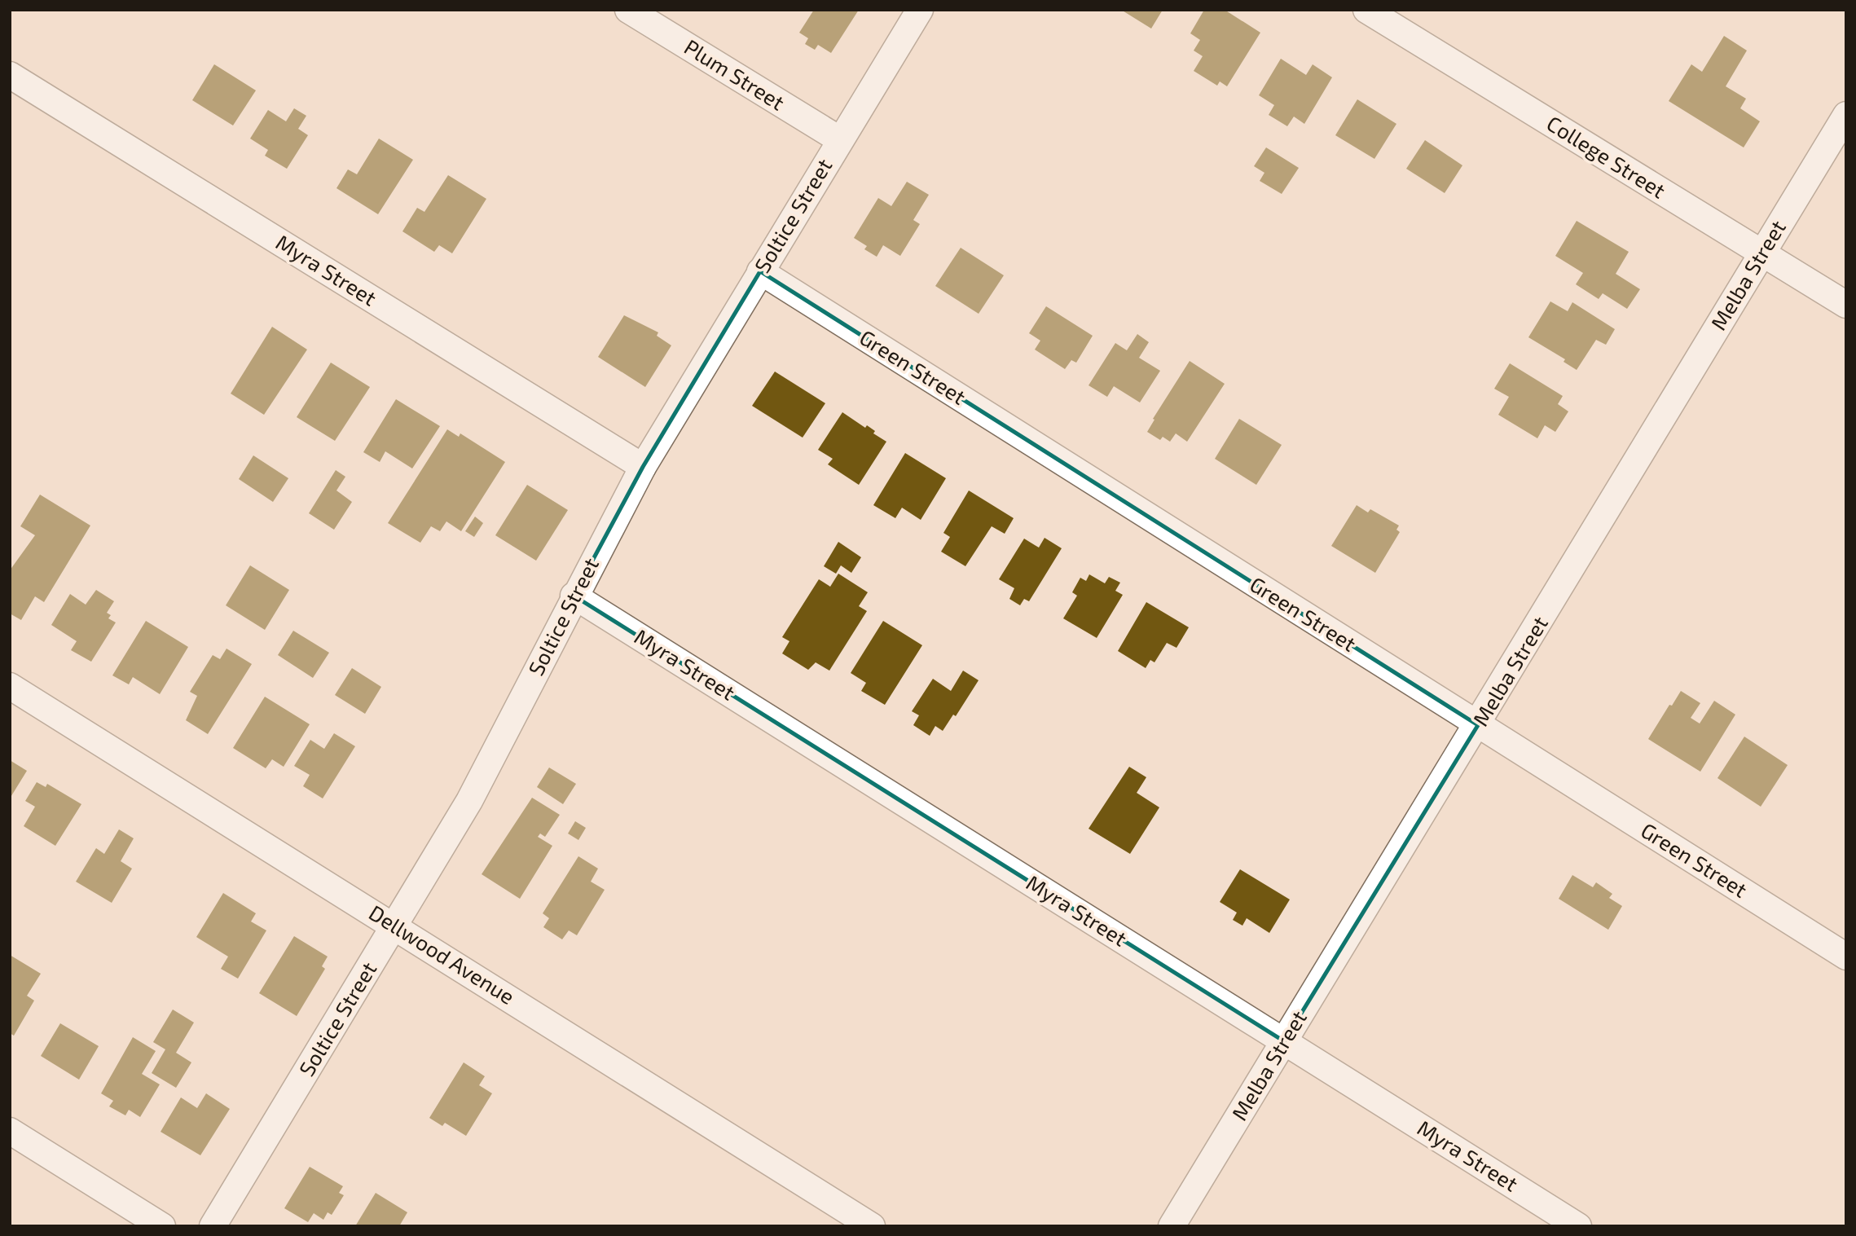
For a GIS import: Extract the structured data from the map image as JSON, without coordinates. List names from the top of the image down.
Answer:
{
  "streets": {
    "street": [
      "Plum Street",
      "College Street",
      "Soltice Street",
      "Myra Street",
      "Melba Street",
      "Green Street",
      "Dellwood Avenue"
    ]
  },
  "crossings": [
    ["Plum Street", "Soltice Street"],
    ["College Street", "Melba Street"],
    ["Soltice Street", "Myra Street"],
    ["Soltice Street", "Green Street"],
    ["Soltice Street", "Dellwood Avenue"],
    ["Myra Street", "Melba Street"],
    ["Melba Street", "Green Street"]
  ]
}
